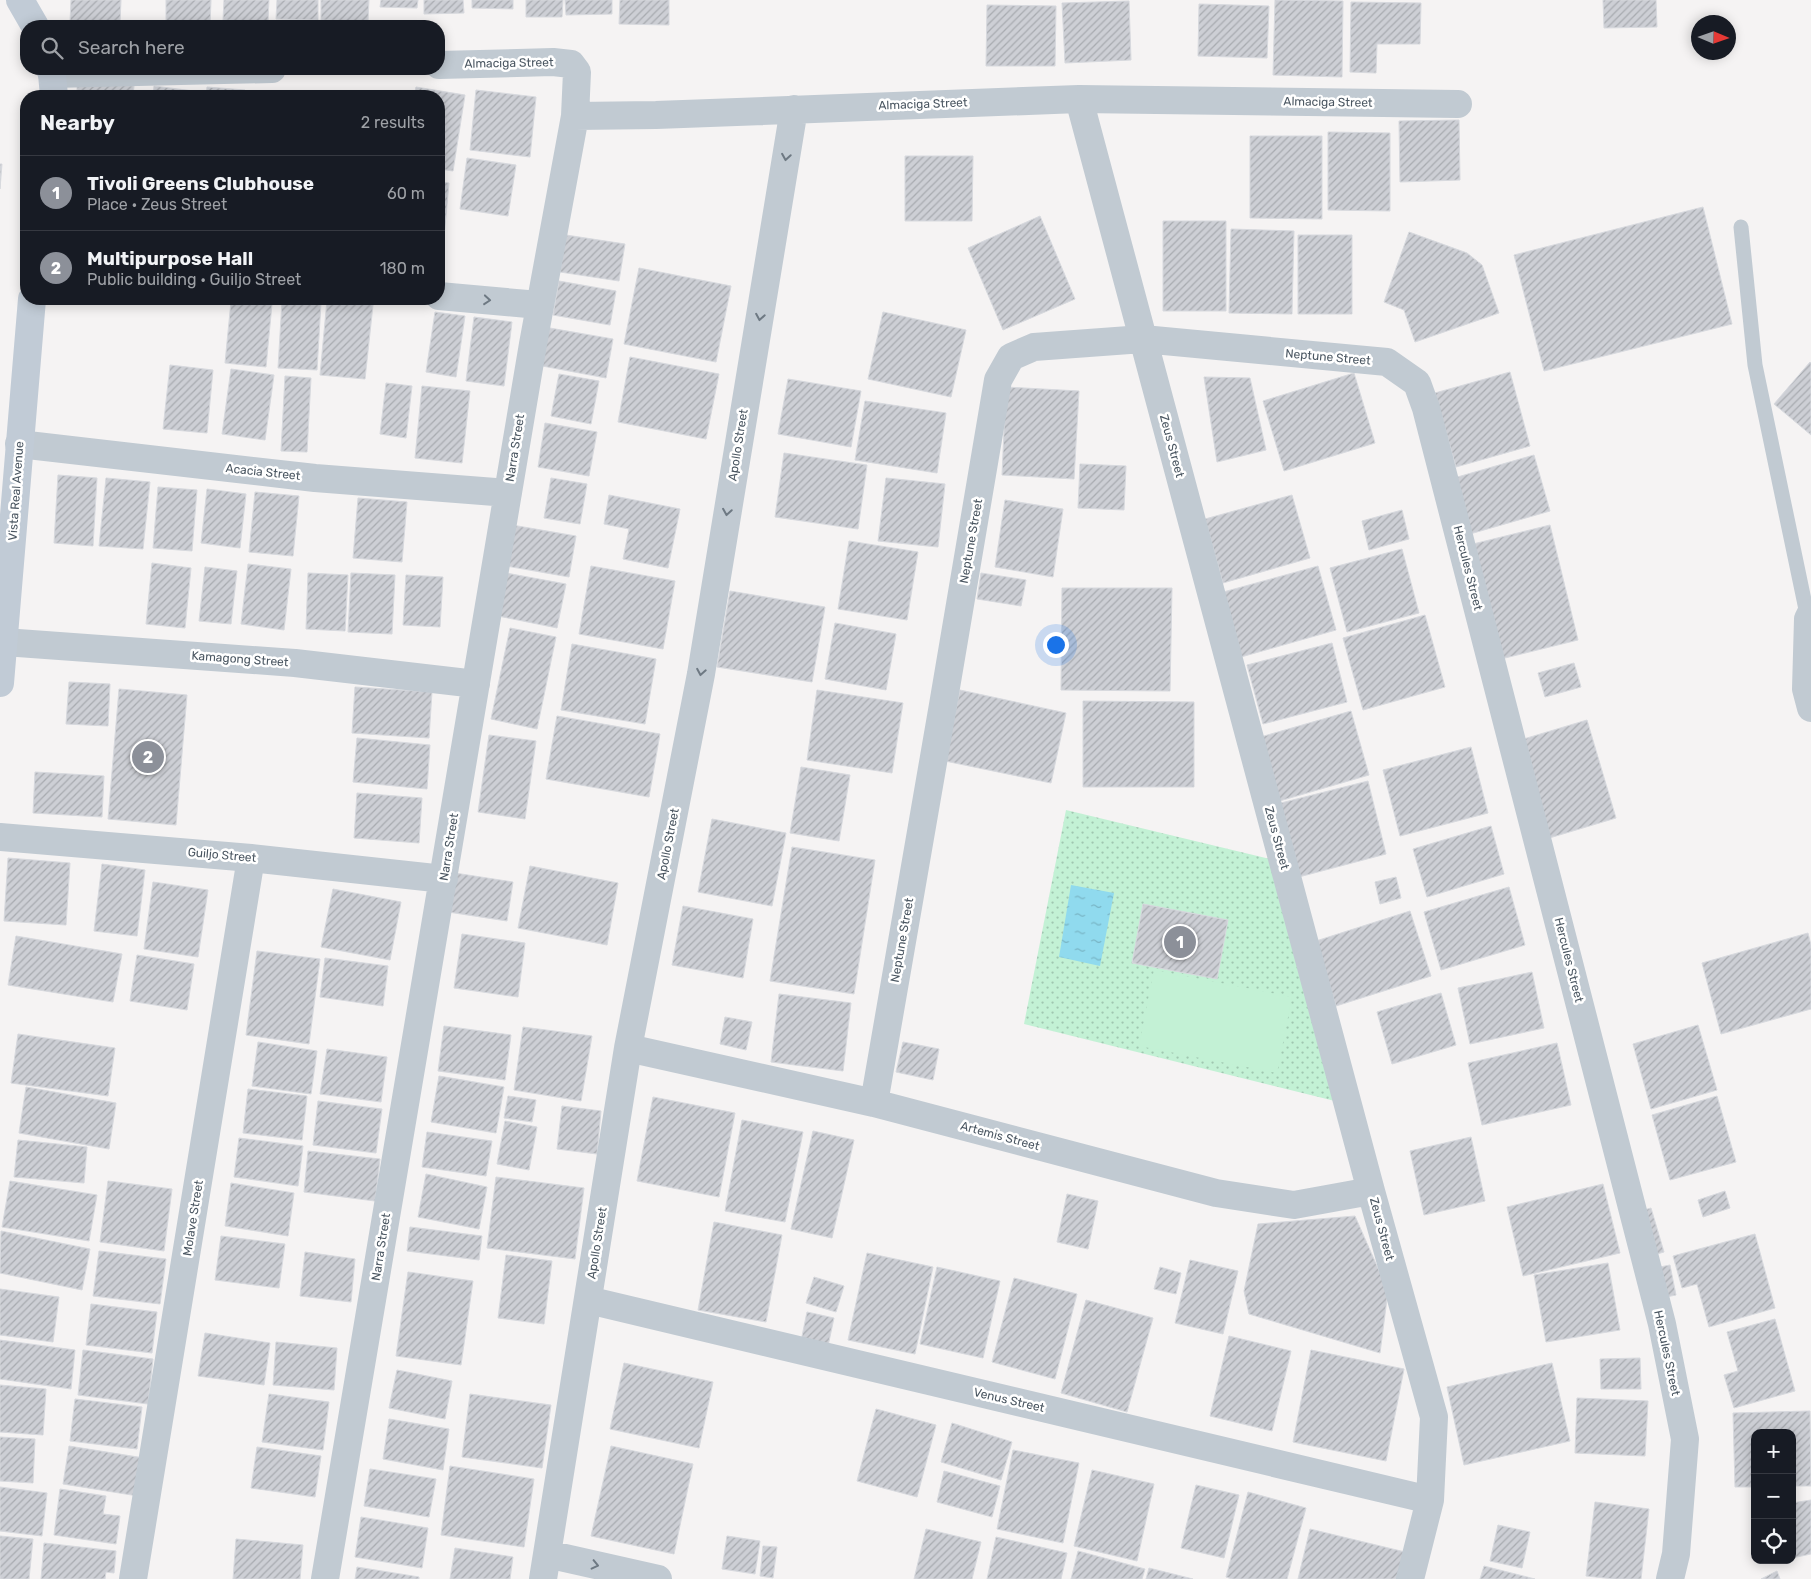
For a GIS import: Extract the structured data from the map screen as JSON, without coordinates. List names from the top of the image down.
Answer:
{
  "streets": {
    "street": [
      "Almaciga Street",
      "Neptune Street",
      "Apollo Street",
      "Zeus Street",
      "Narra Street",
      "Acacia Street",
      "Vista Real Avenue",
      "Hercules Street",
      "Kamagong Street",
      "Guiljo Street",
      "Artemis Street",
      "Molave Street",
      "Venus Street"
    ]
  },
  "crossings": [
    ["Almaciga Street", "Apollo Street"],
    ["Almaciga Street", "Zeus Street"],
    ["Almaciga Street", "Narra Street"],
    ["Neptune Street", "Zeus Street"],
    ["Neptune Street", "Hercules Street"],
    ["Neptune Street", "Artemis Street"],
    ["Apollo Street", "Artemis Street"],
    ["Apollo Street", "Venus Street"],
    ["Zeus Street", "Artemis Street"],
    ["Zeus Street", "Venus Street"],
    ["Narra Street", "Acacia Street"],
    ["Narra Street", "Kamagong Street"],
    ["Narra Street", "Guiljo Street"],
    ["Acacia Street", "Vista Real Avenue"],
    ["Vista Real Avenue", "Kamagong Street"],
    ["Guiljo Street", "Molave Street"]
  ],
  "one_way": ["Apollo Street"],
  "north": "right",
  "page": {
    "search": "Search here",
    "heading": ["Nearby", "2 results"],
    "list": [
      {
        "mark": "1",
        "name": "Tivoli Greens Clubhouse",
        "note": "Place · Zeus Street",
        "value": "60 m"
      },
      {
        "mark": "2",
        "name": "Multipurpose Hall",
        "note": "Public building · Guiljo Street",
        "value": "180 m"
      }
    ],
    "pins": ["2", "1"],
    "map_buttons": ["+", "−"]
  }
}
